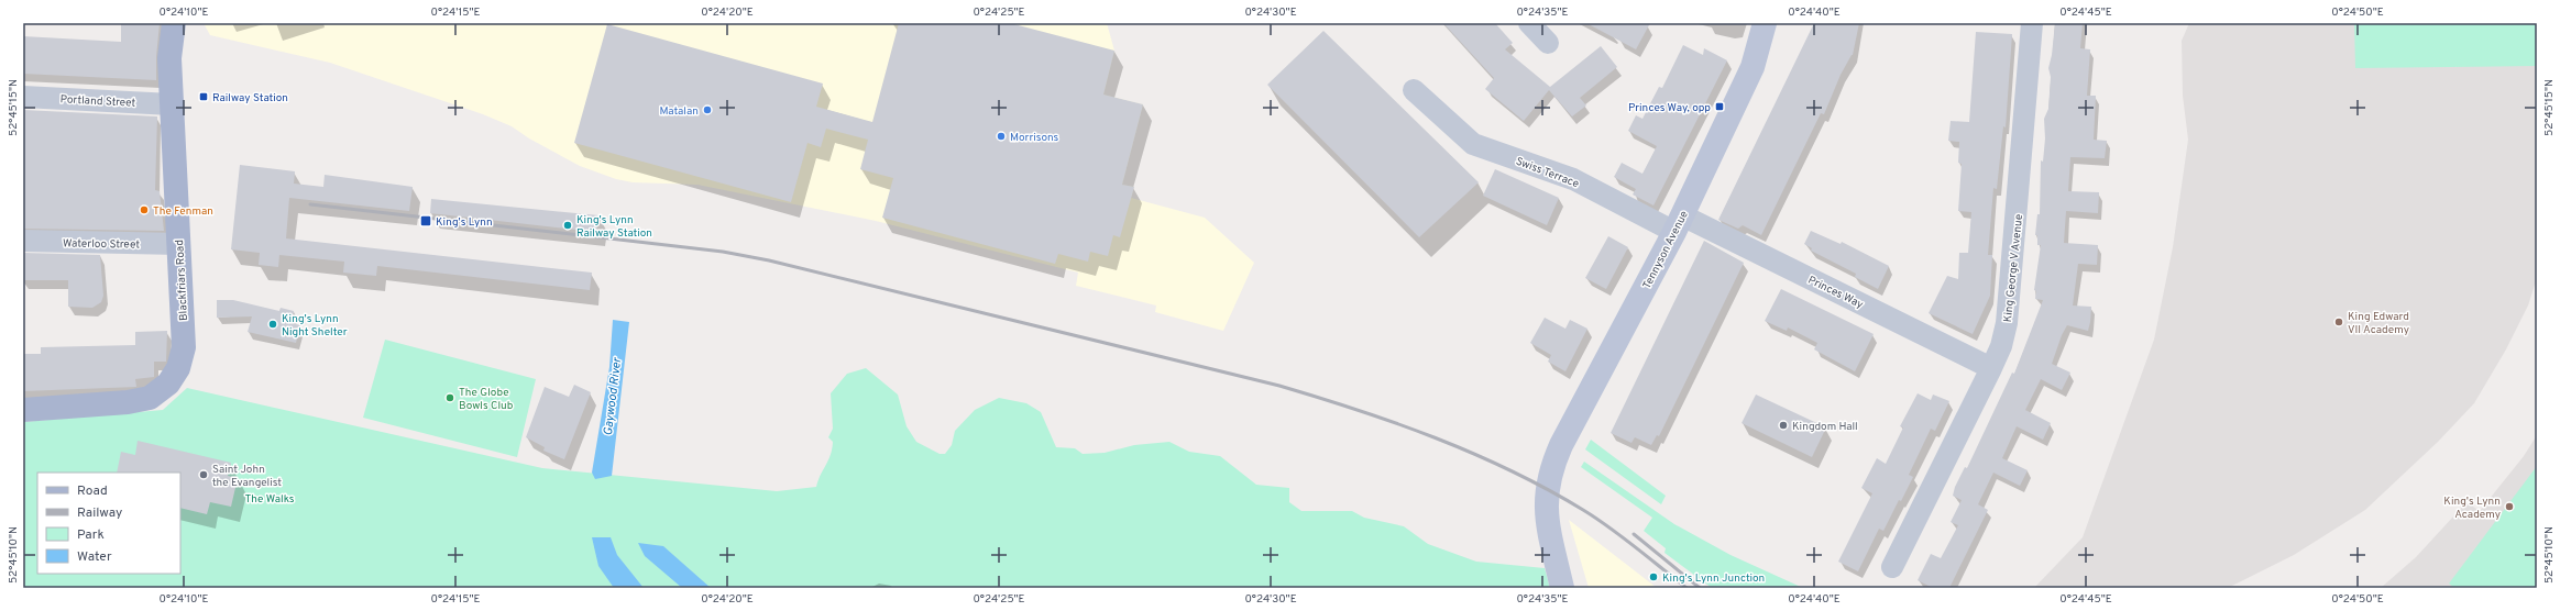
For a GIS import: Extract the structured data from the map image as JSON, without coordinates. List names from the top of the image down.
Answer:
{
  "streets": {
    "main road": ["Tennyson Avenue", "Blackfriars Road"],
    "street": [
      "Portland Street",
      "Swiss Terrace",
      "Waterloo Street",
      "King George V Avenue",
      "Princes Way"
    ]
  },
  "crossings": [
    ["Portland Street", "Blackfriars Road"],
    ["Swiss Terrace", "Tennyson Avenue"],
    ["Swiss Terrace", "Princes Way"],
    ["Waterloo Street", "Blackfriars Road"],
    ["Tennyson Avenue", "Princes Way"],
    ["King George V Avenue", "Princes Way"]
  ],
  "water": ["Gaywood River"],
  "parks": ["The Walks"],
  "places": {
    "transit": ["Railway Station", "Princes Way, opp", "King's Lynn"],
    "other": [
      "Matalan",
      "Morrisons",
      "The Fenman",
      "King's Lynn Railway Station",
      "King Edward VII Academy",
      "King's Lynn Night Shelter",
      "The Globe Bowls Club",
      "Kingdom Hall",
      "Saint John the Evangelist",
      "King's Lynn Academy",
      "King's Lynn Junction"
    ]
  },
  "legend": [
    "Road",
    "Railway",
    "Park",
    "Water"
  ],
  "coordinates": [
    "0°24'10\"E",
    "0°24'15\"E",
    "0°24'20\"E",
    "0°24'25\"E",
    "0°24'30\"E",
    "0°24'35\"E",
    "0°24'40\"E",
    "0°24'45\"E",
    "0°24'50\"E",
    "52°45'15\"N",
    "52°45'10\"N"
  ]
}
